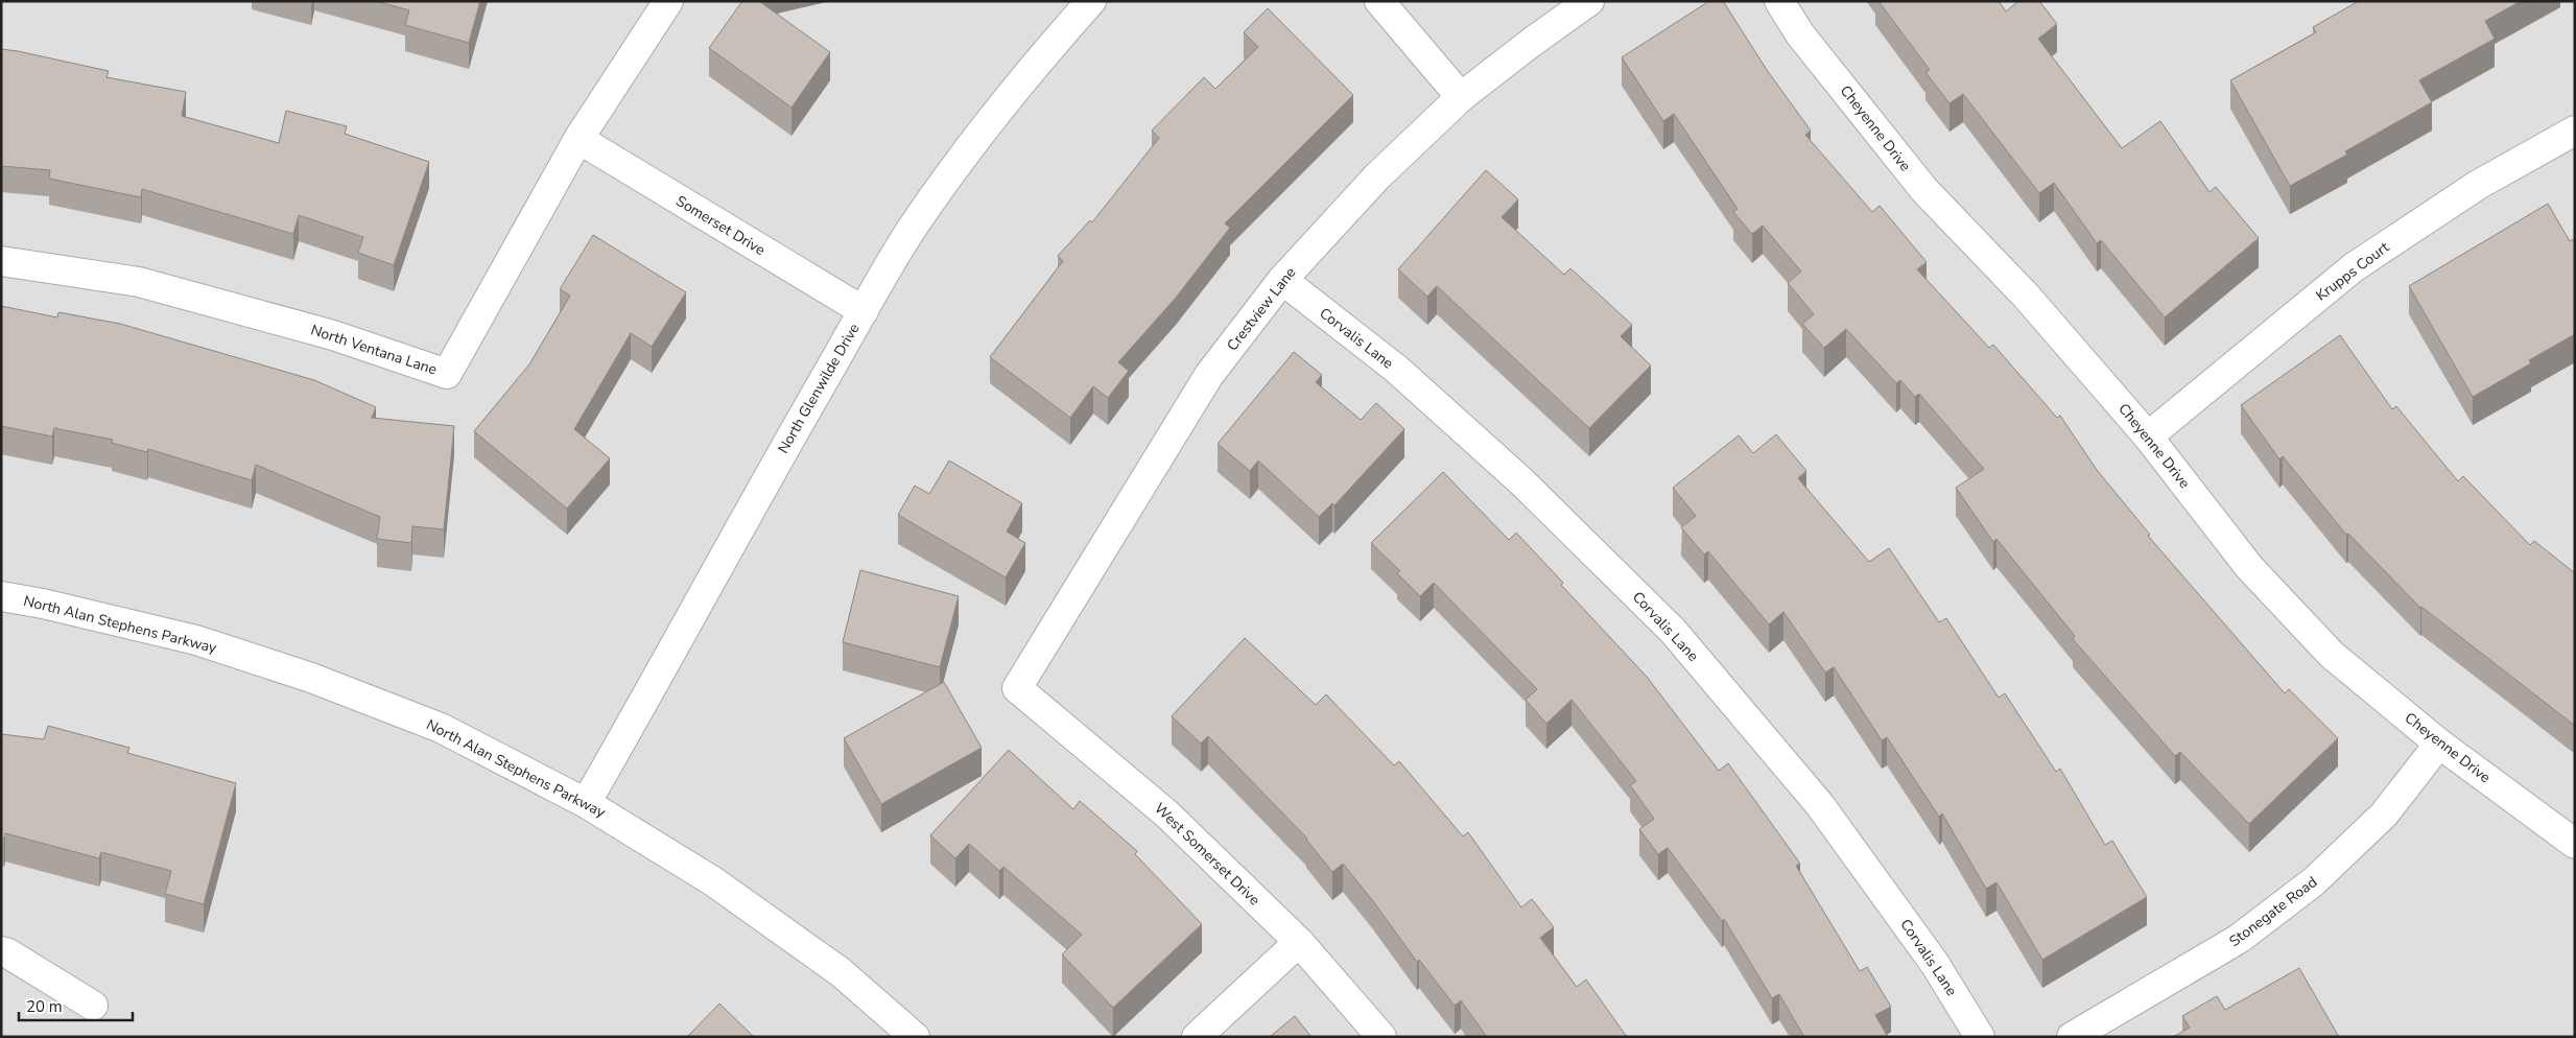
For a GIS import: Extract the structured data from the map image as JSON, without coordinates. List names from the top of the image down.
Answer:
{
  "streets": {
    "street": [
      "Cheyenne Drive",
      "Somerset Drive",
      "Krupps Court",
      "Crestview Lane",
      "Corvalis Lane",
      "North Ventana Lane",
      "North Glenwilde Drive",
      "North Alan Stephens Parkway",
      "West Somerset Drive",
      "Stonegate Road"
    ]
  },
  "crossings": [
    ["Cheyenne Drive", "Krupps Court"],
    ["Cheyenne Drive", "Stonegate Road"],
    ["Somerset Drive", "North Ventana Lane"],
    ["Somerset Drive", "North Glenwilde Drive"],
    ["Crestview Lane", "Corvalis Lane"],
    ["Crestview Lane", "West Somerset Drive"],
    ["North Glenwilde Drive", "North Alan Stephens Parkway"]
  ],
  "scale_bar": "20 m"
}
